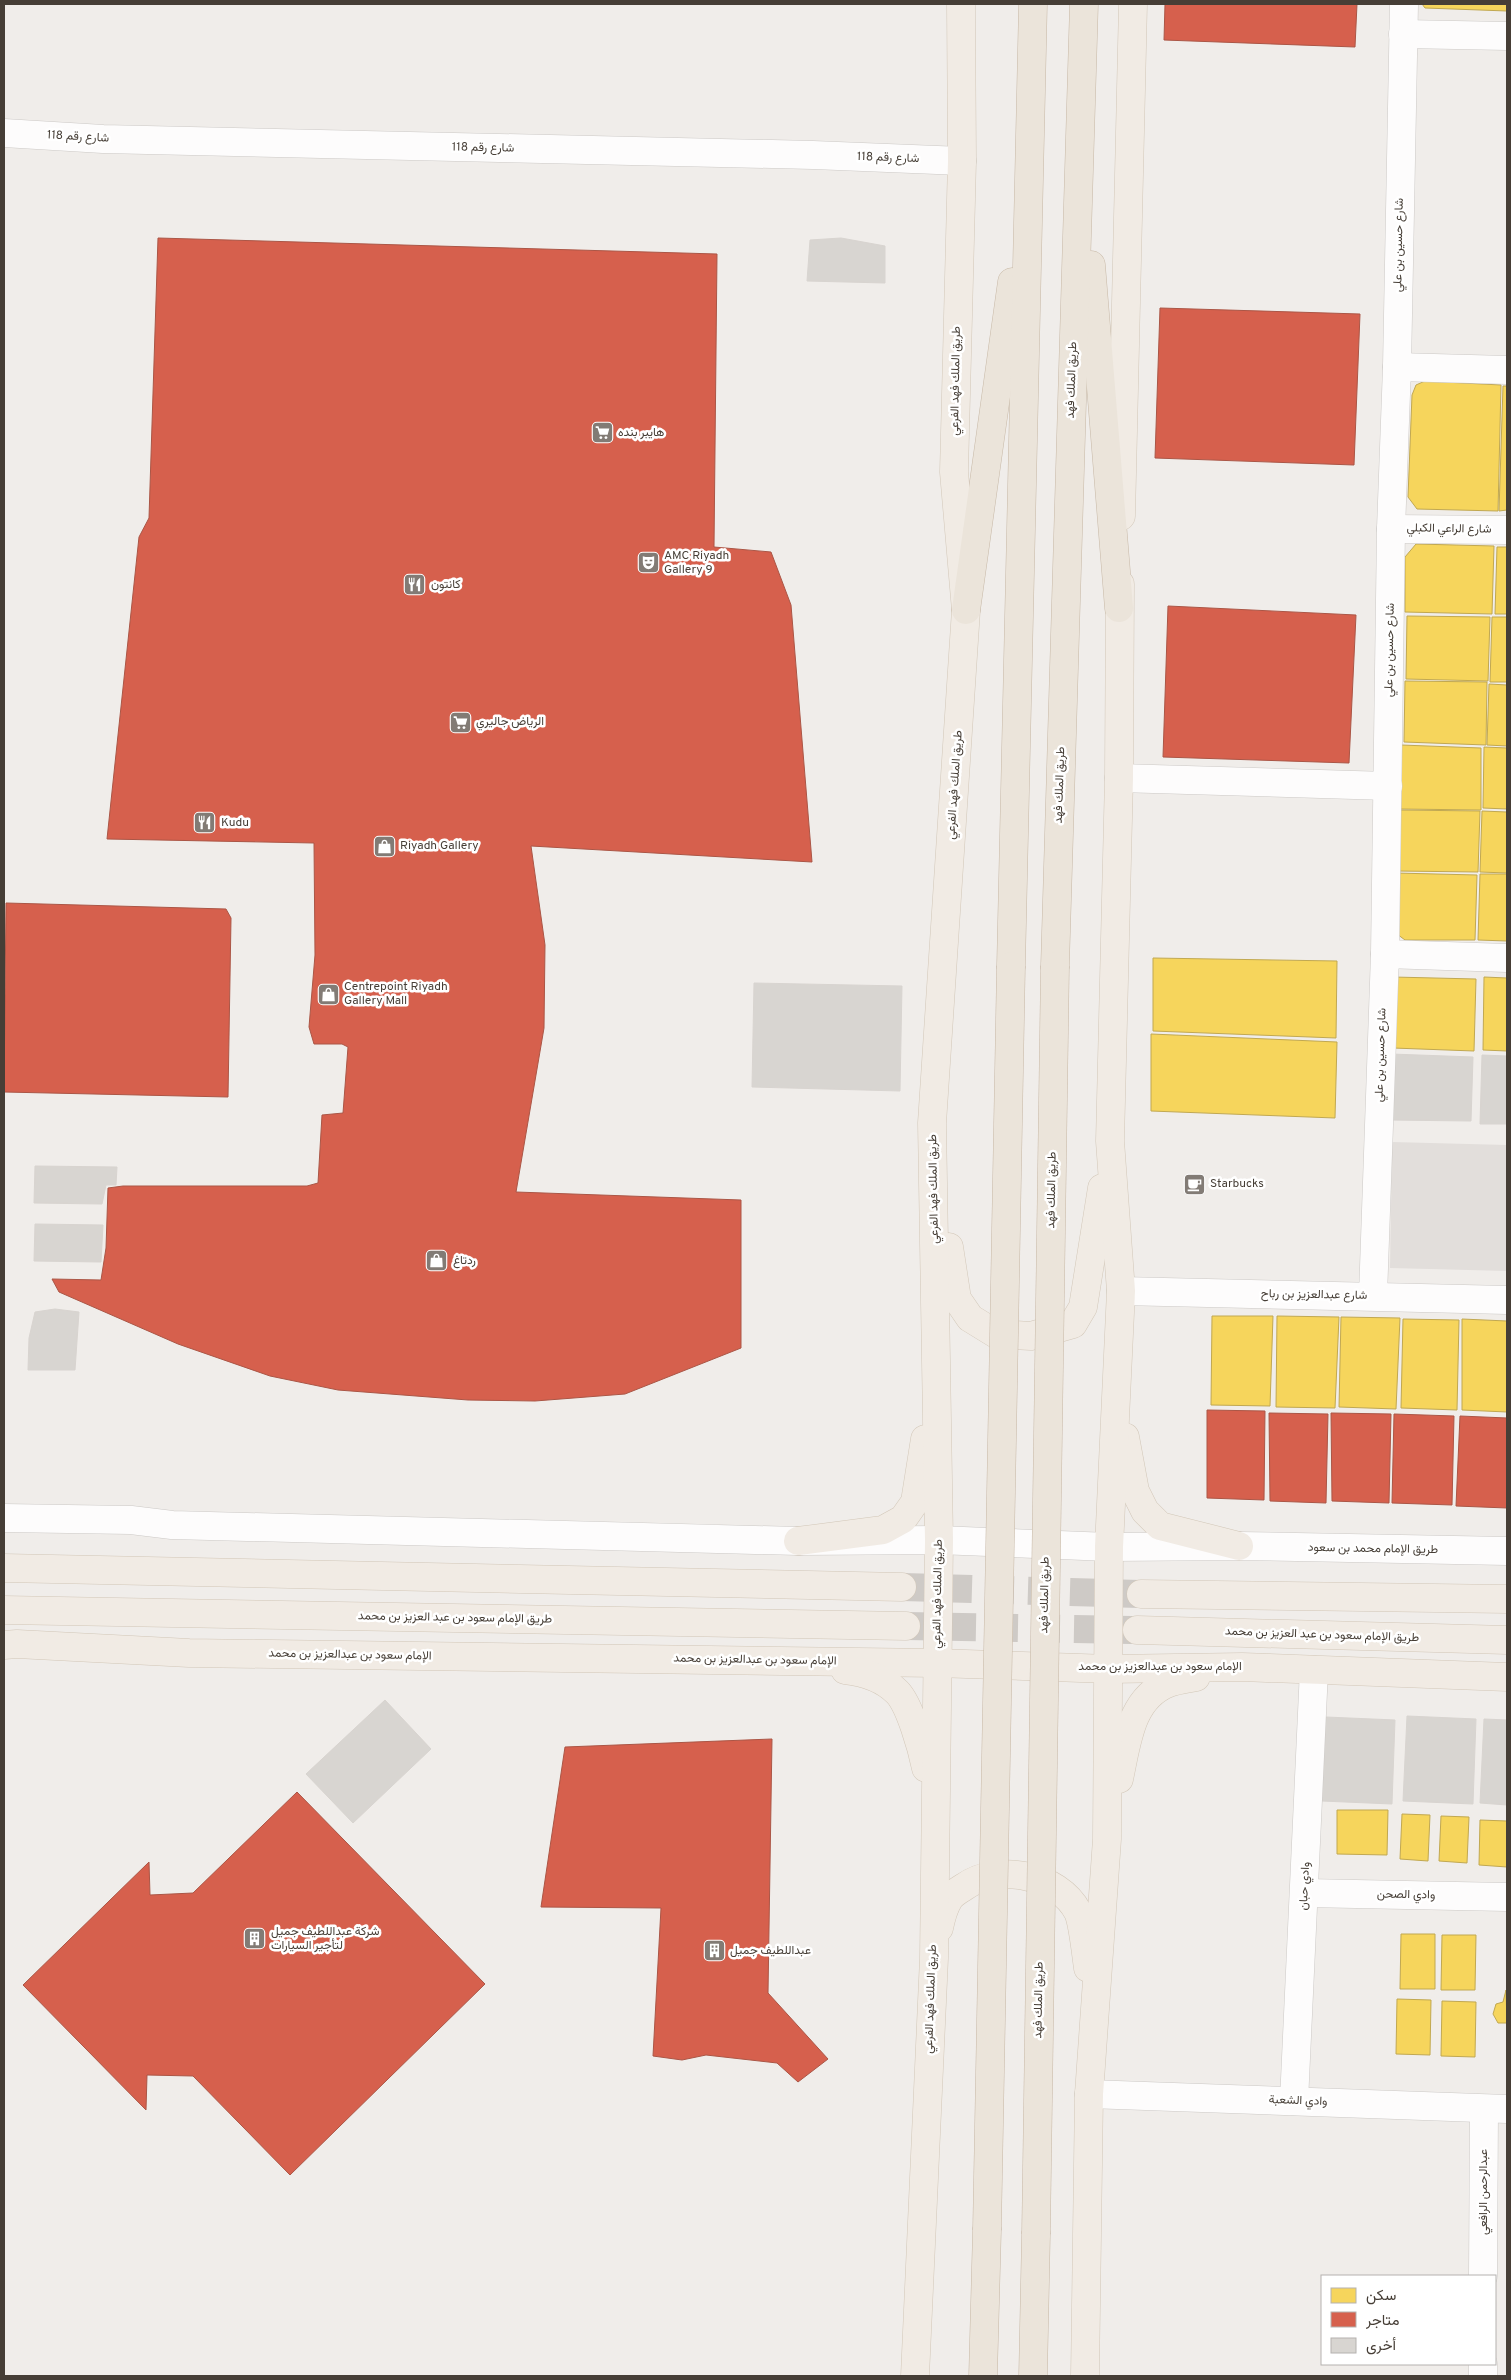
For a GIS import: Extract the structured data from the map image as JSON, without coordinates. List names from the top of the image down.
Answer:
{
  "streets": {
    "highway": ["طريق الملك فهد"],
    "main road": ["طريق الملك فهد الفرعي", "طريق الإمام سعود بن عبد العزيز بن محمد", "الإمام سعود بن عبدالعزيز بن محمد"],
    "street": [
      "شارع رقم 118",
      "شارع حسين بن علي",
      "شارع الراعي الكبلي",
      "شارع عبدالعزيز بن رباح",
      "طريق الإمام محمد بن سعود",
      "وادي حبان",
      "وادي الصحن",
      "وادي الشعبة",
      "عبدالرحمن الرافعي"
    ]
  },
  "crossings": [
    ["شارع رقم 118", "طريق الملك فهد الفرعي"],
    ["شارع حسين بن علي", "شارع الراعي الكبلي"],
    ["شارع حسين بن علي", "شارع عبدالعزيز بن رباح"],
    ["طريق الملك فهد الفرعي", "طريق الإمام محمد بن سعود"],
    ["طريق الملك فهد الفرعي", "الإمام سعود بن عبدالعزيز بن محمد"],
    ["الإمام سعود بن عبدالعزيز بن محمد", "وادي حبان"],
    ["وادي حبان", "وادي الصحن"],
    ["وادي حبان", "وادي الشعبة"],
    ["وادي الشعبة", "عبدالرحمن الرافعي"]
  ],
  "places": {
    "supermarket": ["هايبر بنده", "الرياض جاليري"],
    "theatre": ["AMC Riyadh Gallery 9"],
    "restaurant": ["كانتون", "Kudu"],
    "shop": ["Riyadh Gallery", "Centrepoint Riyadh Gallery Mall", "ردتاغ"],
    "cafe": ["Starbucks"],
    "building": ["شركة عبداللطيف جميل لتأجير السيارات", "عبداللطيف جميل"]
  },
  "legend": ["سكن", "متاجر", "أخرى"]
}
